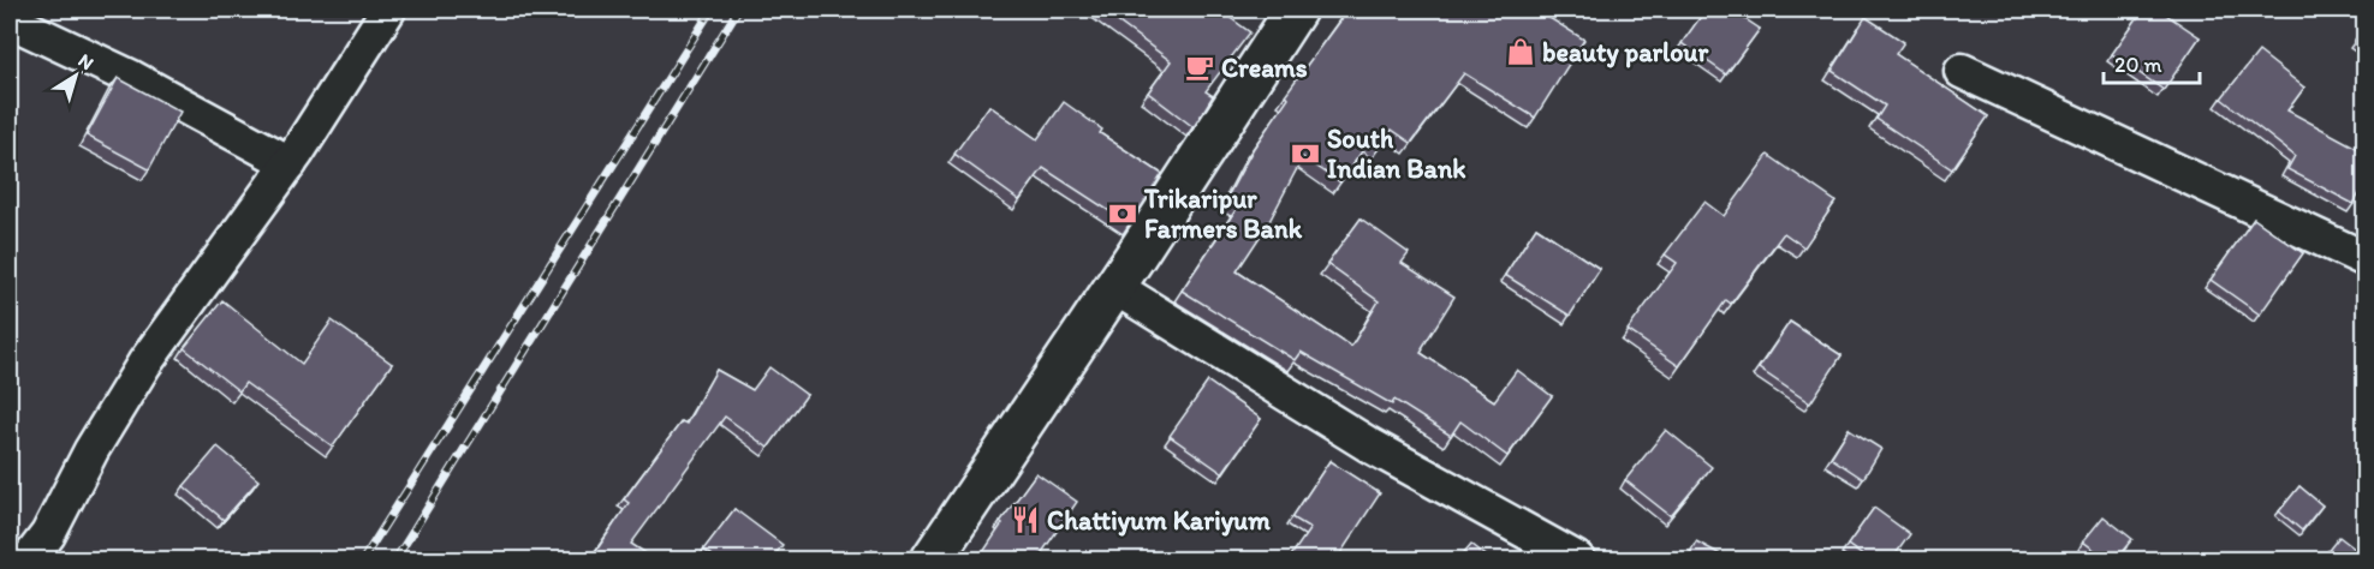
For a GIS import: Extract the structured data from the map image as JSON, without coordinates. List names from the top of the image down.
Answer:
{
  "places": {
    "shop": ["beauty parlour"],
    "cafe": ["Creams"],
    "bank": ["South Indian Bank", "Trikaripur Farmers Bank"],
    "restaurant": ["Chattiyum Kariyum"]
  },
  "scale_bar": "20 m",
  "north": "top right"
}
